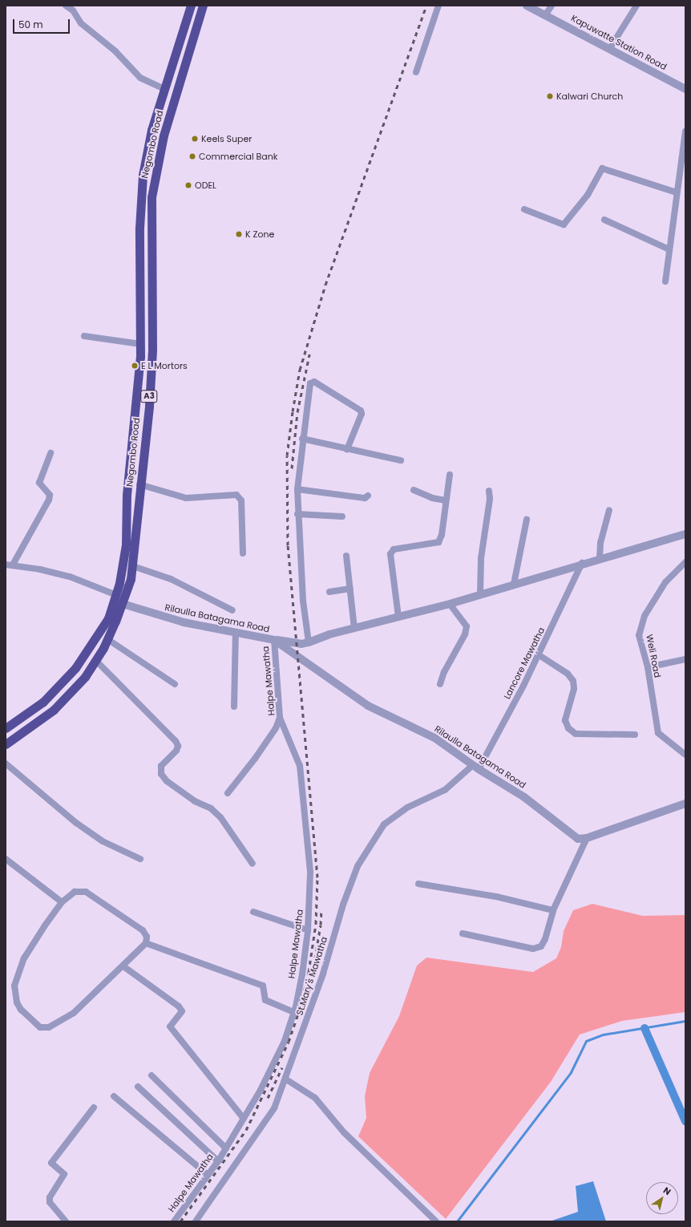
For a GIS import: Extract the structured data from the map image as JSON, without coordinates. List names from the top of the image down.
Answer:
{
  "streets": {
    "highway": ["Negombo Road", "A3"],
    "street": [
      "Kapuwatte Station Road",
      "Rilaulla Batagama Road",
      "Weli Road",
      "Lancore Mawatha",
      "Halpe Mawatha",
      "St.Mary's Mawatha"
    ]
  },
  "crossings": [
    ["Negombo Road", "Rilaulla Batagama Road"],
    ["Rilaulla Batagama Road", "Lancore Mawatha"],
    ["Rilaulla Batagama Road", "Halpe Mawatha"],
    ["Rilaulla Batagama Road", "St.Mary's Mawatha"],
    ["Lancore Mawatha", "St.Mary's Mawatha"]
  ],
  "places": [
    "Kalwari Church",
    "Keels Super",
    "Commercial Bank",
    "ODEL",
    "K Zone",
    "E L Mortors"
  ],
  "scale_bar": "50 m",
  "north": "top right"
}
